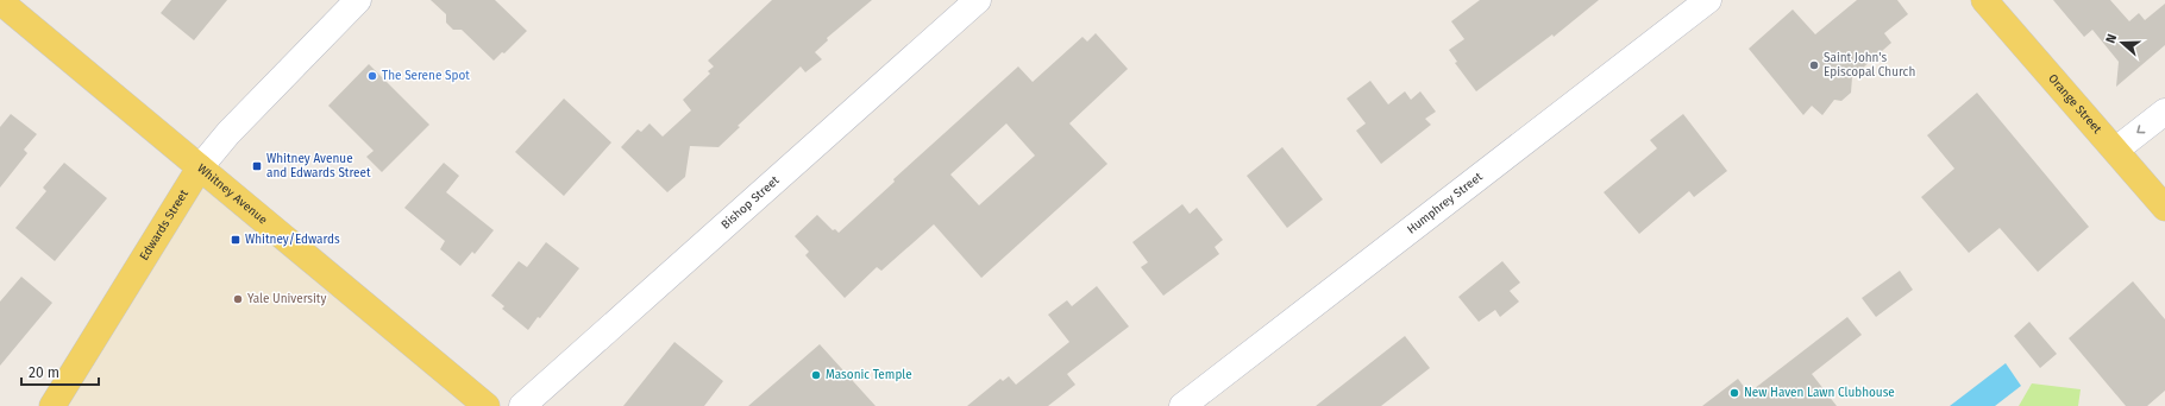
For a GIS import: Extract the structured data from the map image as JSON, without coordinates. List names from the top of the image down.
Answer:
{
  "streets": {
    "main road": ["Orange Street", "Whitney Avenue", "Edwards Street"],
    "street": ["Bishop Street", "Humphrey Street"]
  },
  "crossings": [
    ["Whitney Avenue", "Edwards Street"]
  ],
  "places": {
    "other": [
      "Saint John's Episcopal Church",
      "The Serene Spot",
      "Yale University",
      "Masonic Temple",
      "New Haven Lawn Clubhouse"
    ],
    "transit": ["Whitney Avenue and Edwards Street", "Whitney/Edwards"]
  },
  "scale_bar": "20 m",
  "north": "left"
}
